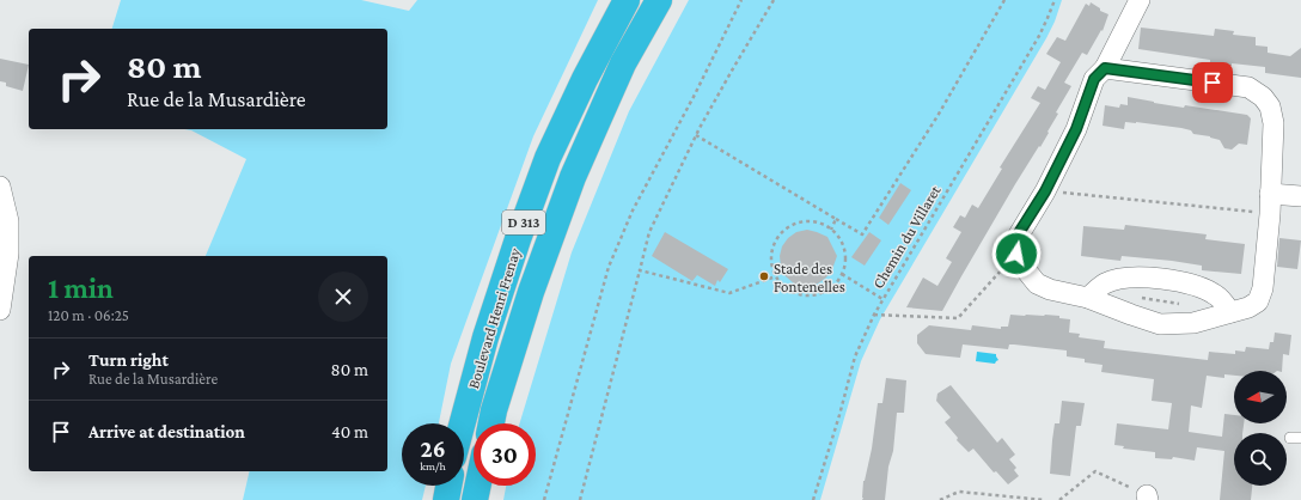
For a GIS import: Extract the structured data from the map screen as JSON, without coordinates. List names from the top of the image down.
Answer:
{
  "streets": {
    "highway": ["D 313", "Boulevard Henri Frenay"],
    "path": ["Chemin du Villaret"]
  },
  "places": ["Stade des Fontenelles"],
  "north": "left",
  "page": {
    "turn": ["80 m", "Rue de la Musardière"],
    "heading": ["1 min", "120 m · 06:25"],
    "list": [
      {
        "name": "Turn right",
        "note": "Rue de la Musardière",
        "value": "80 m"
      },
      {
        "name": "Arrive at destination",
        "value": "40 m"
      }
    ],
    "speed": "26 km/h",
    "limit": "30"
  }
}
